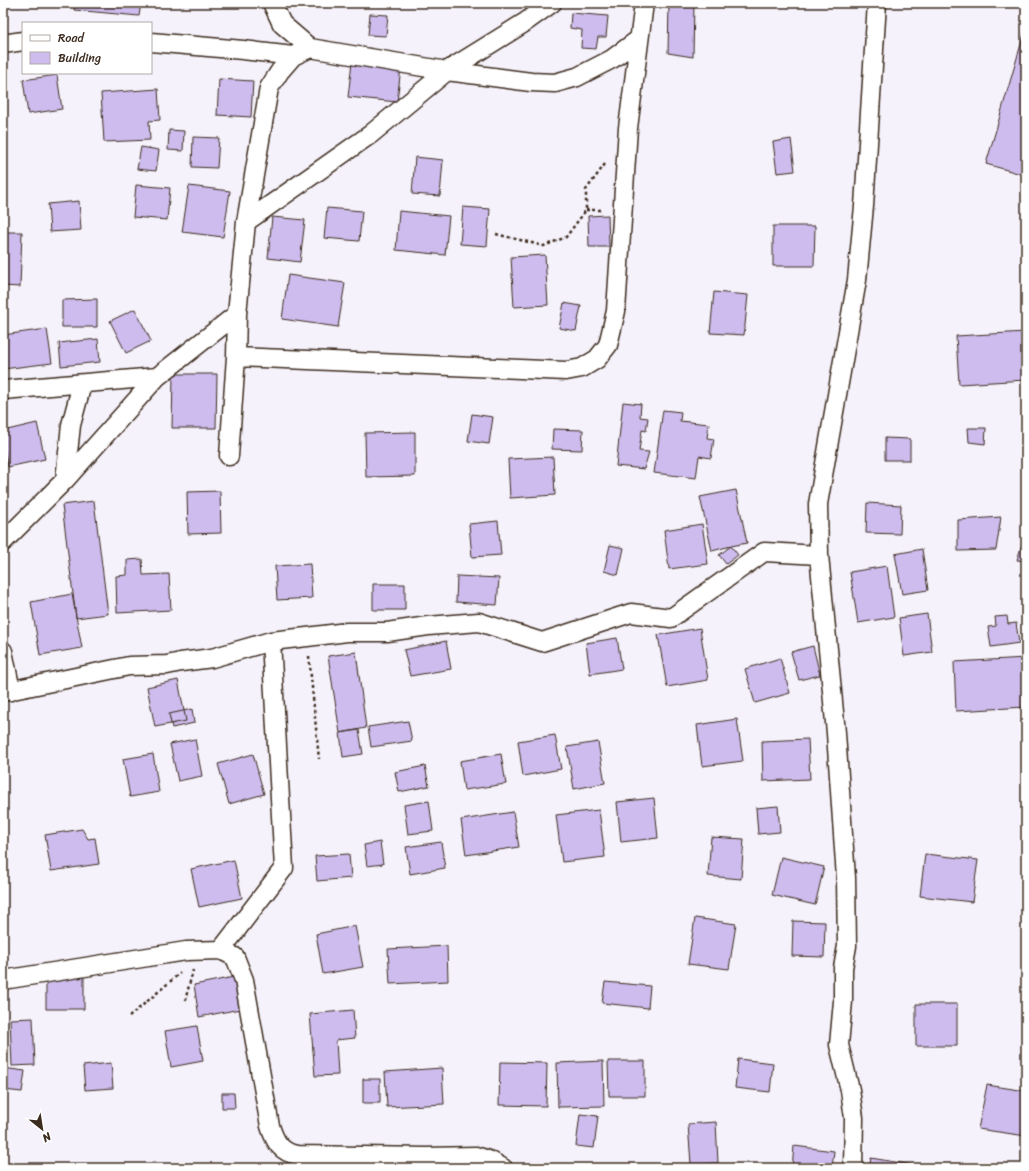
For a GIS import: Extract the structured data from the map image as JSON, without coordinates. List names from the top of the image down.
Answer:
{
  "legend": ["Road", "Building"],
  "north": "bottom right"
}
